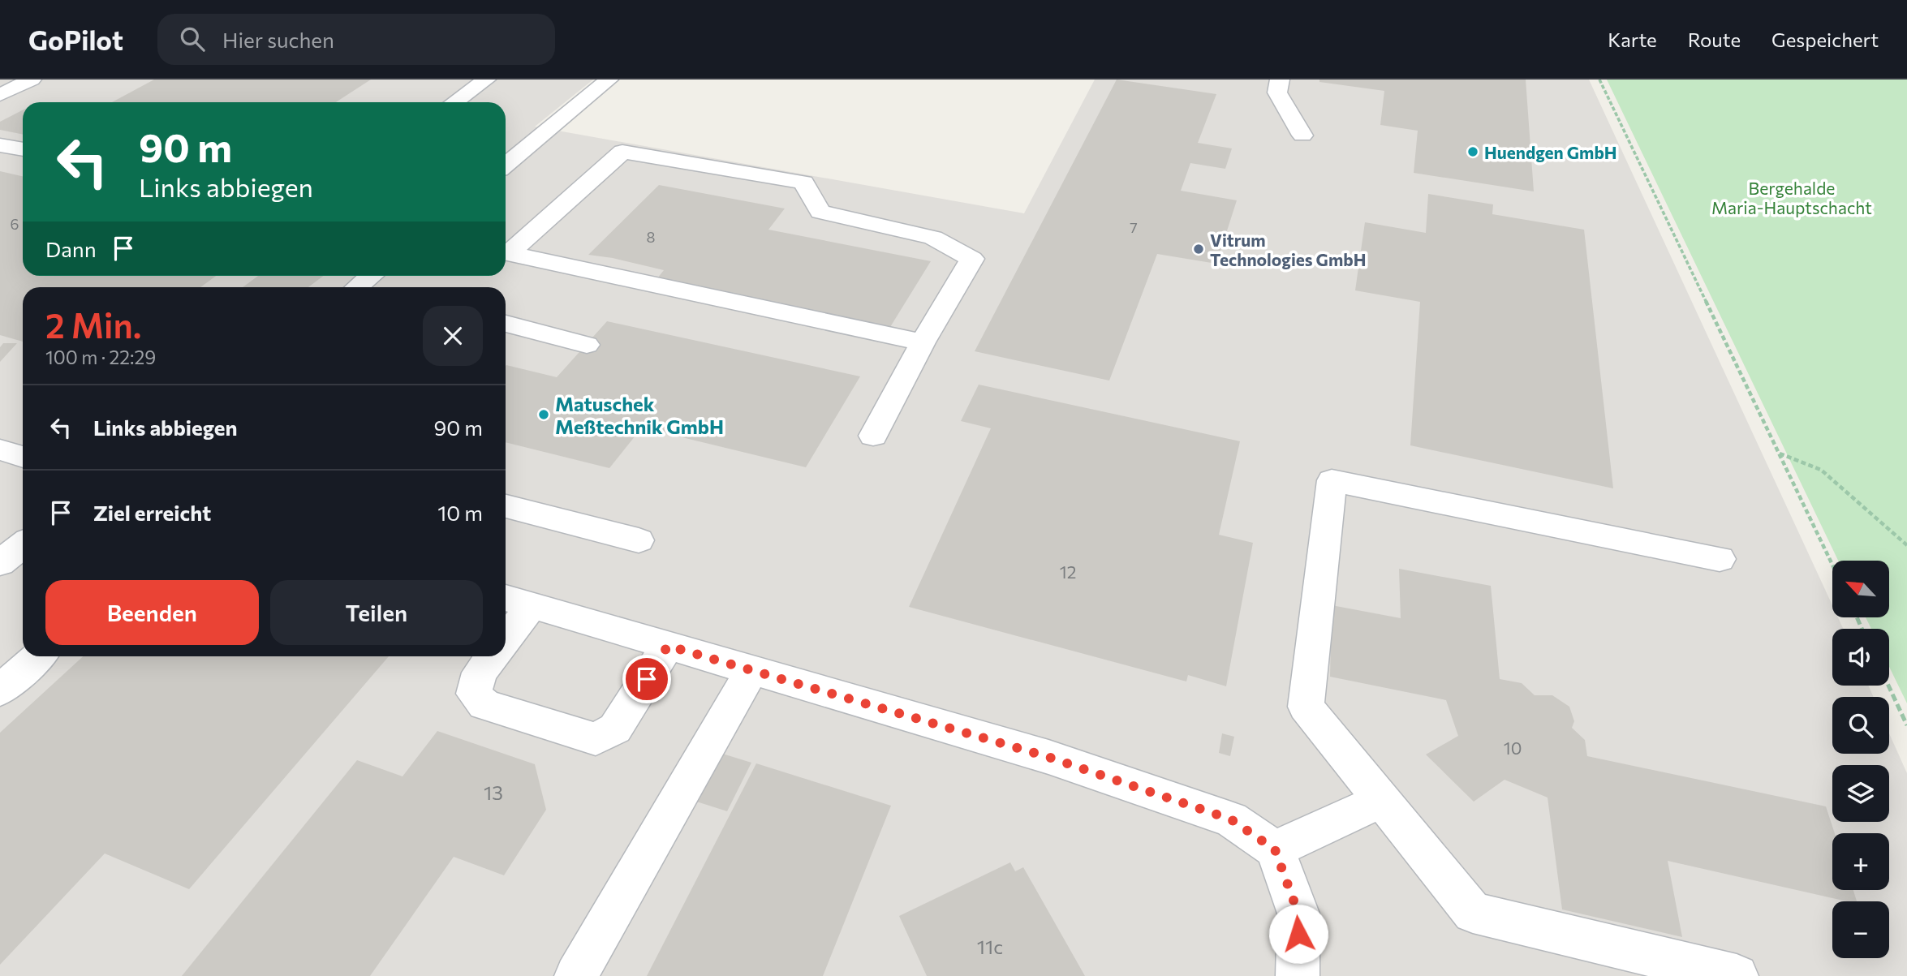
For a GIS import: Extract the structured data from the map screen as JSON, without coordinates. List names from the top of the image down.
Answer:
{
  "parks": ["Bergehalde Maria-Hauptschacht"],
  "places": ["Huendgen GmbH", "Vitrum Technologies GmbH", "Matuschek Meßtechnik GmbH"],
  "house_numbers": [
    "6",
    "7",
    "8",
    "12",
    "10",
    "13",
    "11c"
  ],
  "north": "top left",
  "page": {
    "header": "GoPilot",
    "search": "Hier suchen",
    "nav": ["Karte", "Route", "Gespeichert"],
    "turn": ["90 m", "Links abbiegen"],
    "then": "Dann",
    "heading": ["2 Min.", "100 m · 22:29"],
    "list": [
      {
        "name": "Links abbiegen",
        "value": "90 m"
      },
      {
        "name": "Ziel erreicht",
        "value": "10 m"
      }
    ],
    "map_buttons": ["+", "−"],
    "buttons": ["Beenden", "Teilen"]
  }
}
